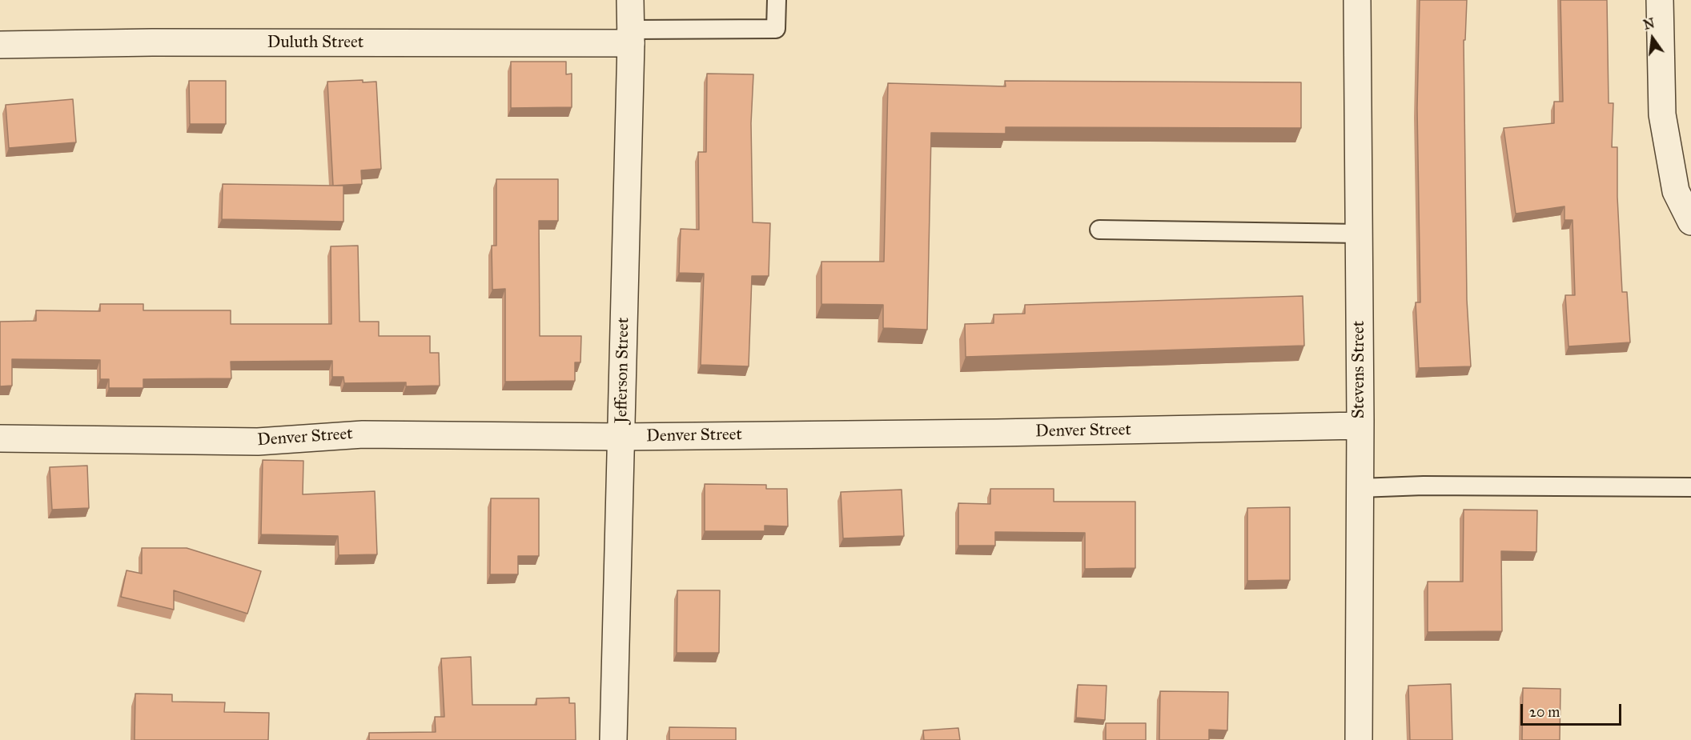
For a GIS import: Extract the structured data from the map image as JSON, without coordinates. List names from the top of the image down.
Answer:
{
  "streets": {
    "street": [
      "Duluth Street",
      "Stevens Street",
      "Jefferson Street",
      "Denver Street"
    ]
  },
  "crossings": [
    ["Duluth Street", "Jefferson Street"],
    ["Stevens Street", "Denver Street"],
    ["Jefferson Street", "Denver Street"]
  ],
  "scale_bar": "20 m",
  "north": "top"
}
